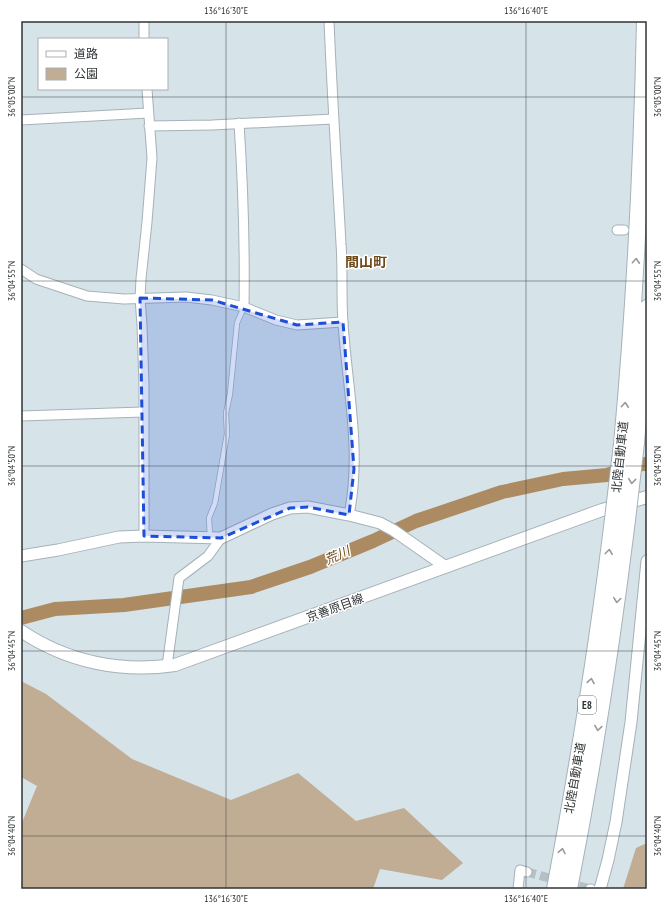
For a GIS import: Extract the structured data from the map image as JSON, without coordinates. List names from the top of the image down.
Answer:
{
  "streets": {
    "highway": ["北陸自動車道", "E8"],
    "main road": ["京善原目線"]
  },
  "districts": ["間山町"],
  "water": ["荒川"],
  "legend": ["道路", "公園"],
  "coordinates": [
    "136°16'30\"E",
    "136°16'40\"E",
    "36°05'00\"N",
    "36°04'55\"N",
    "36°04'50\"N",
    "36°04'45\"N",
    "36°04'40\"N"
  ]
}
